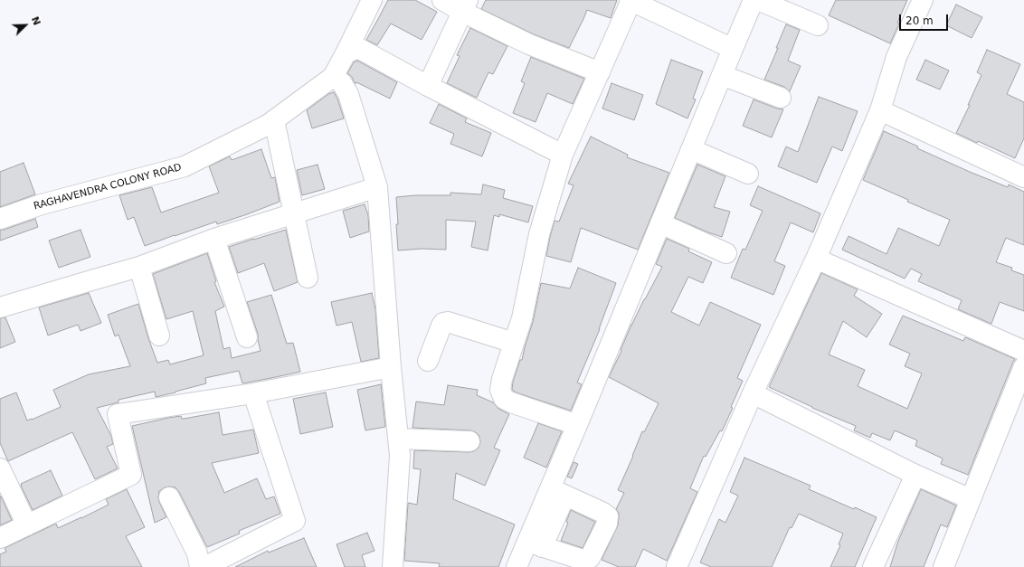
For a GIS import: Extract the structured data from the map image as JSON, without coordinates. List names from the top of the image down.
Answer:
{
  "streets": {
    "street": ["RAGHAVENDRA COLONY ROAD"]
  },
  "scale_bar": "20 m",
  "north": "top right"
}
